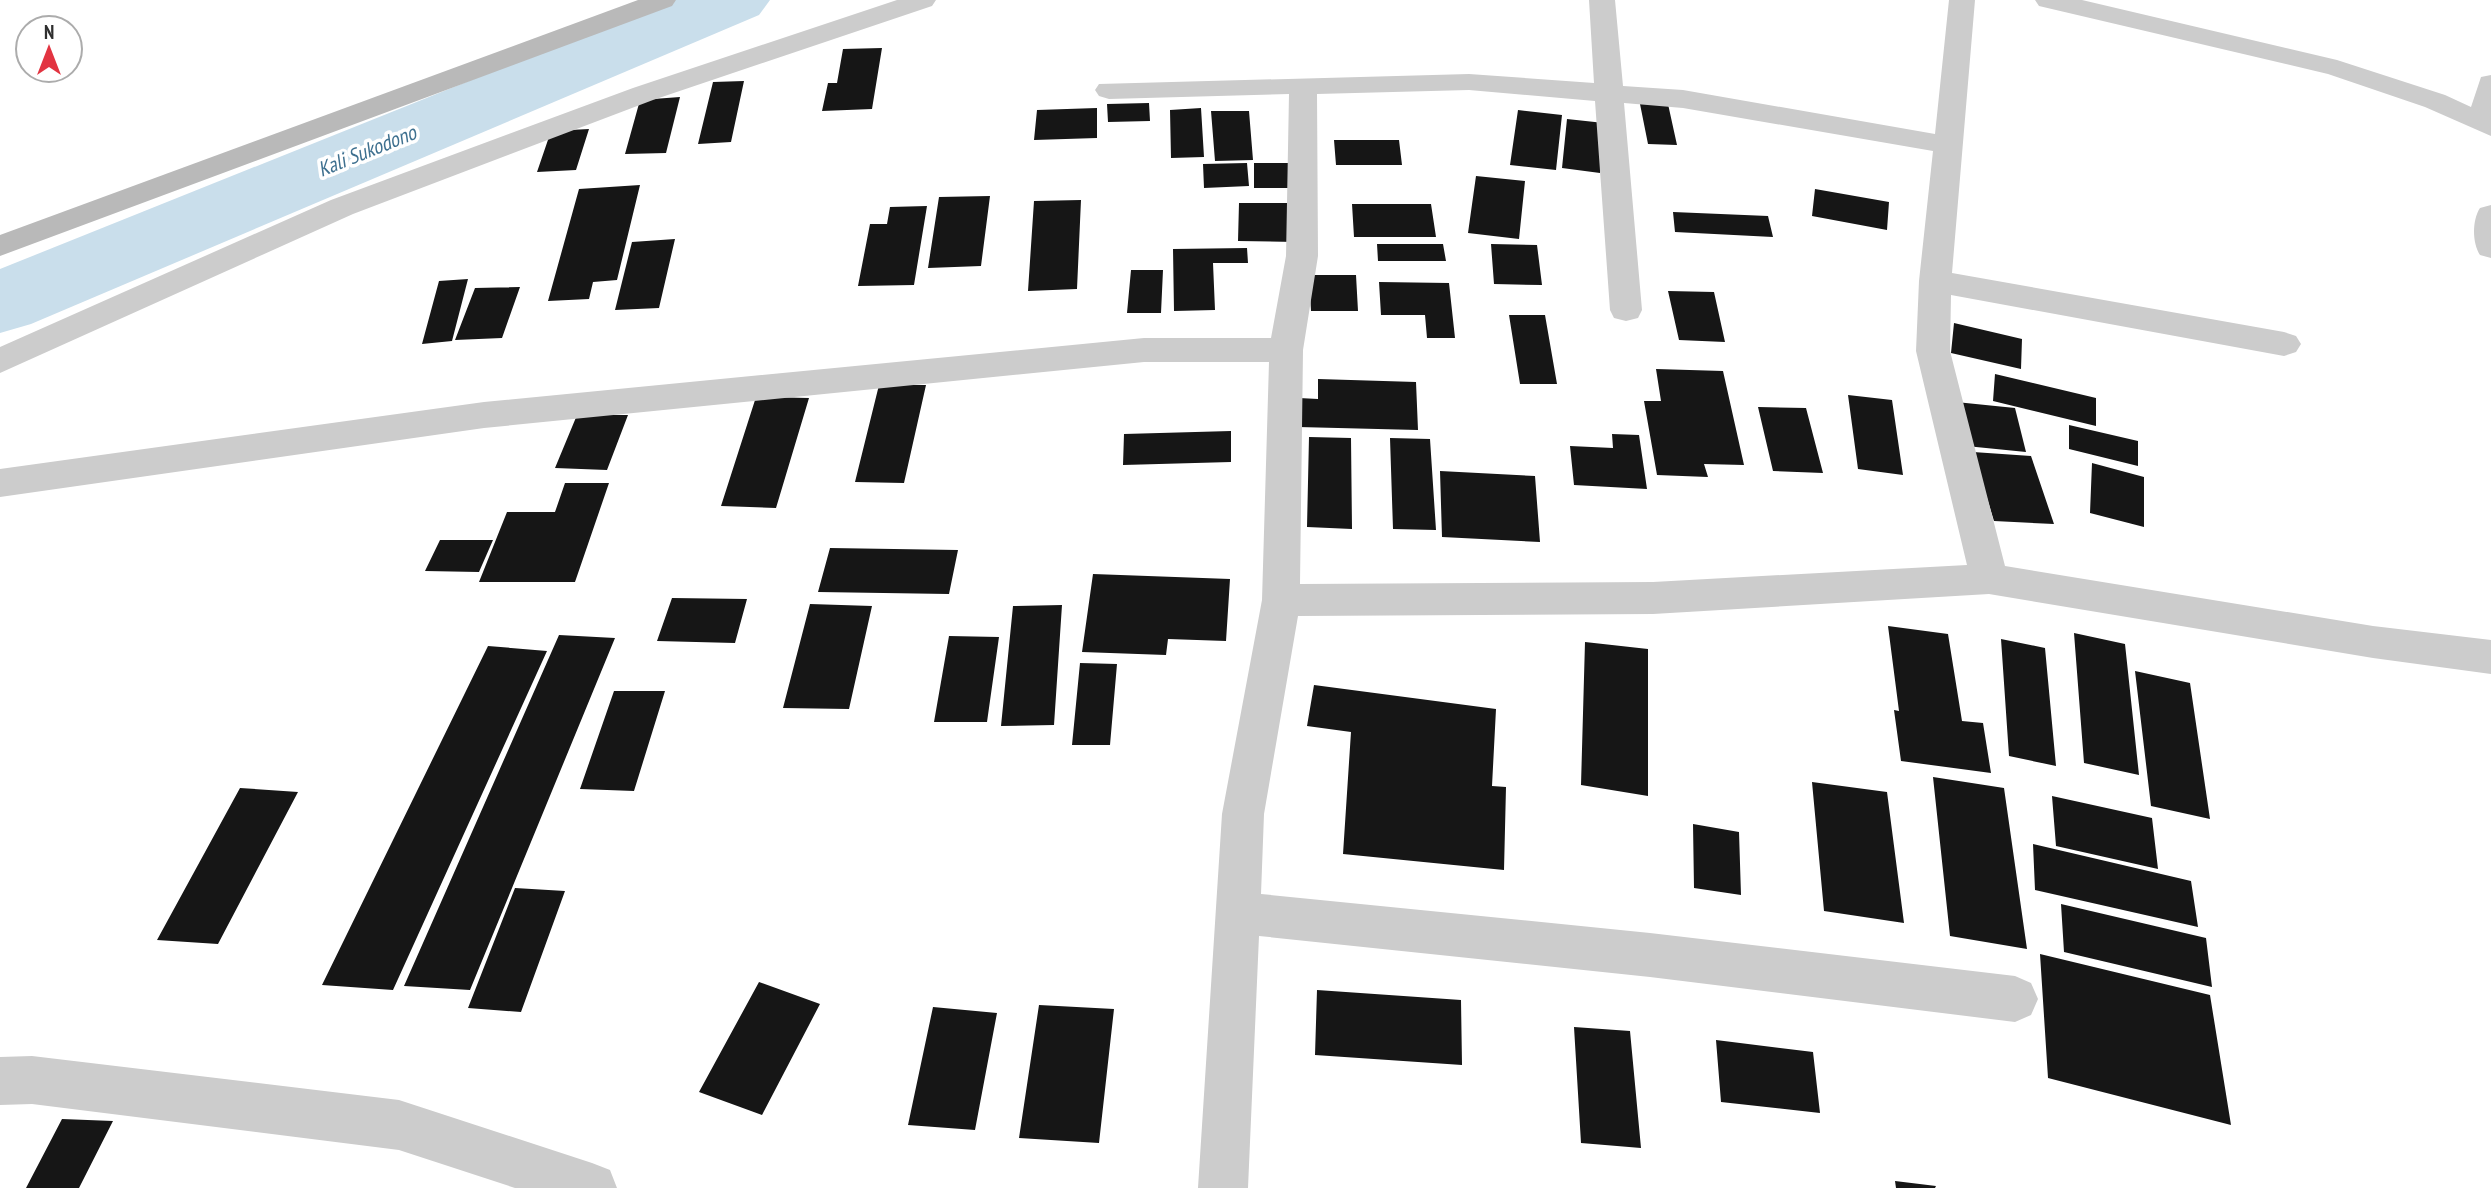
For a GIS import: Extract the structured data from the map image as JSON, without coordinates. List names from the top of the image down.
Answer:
{
  "water": ["Kali Sukodono"],
  "north": "top"
}
